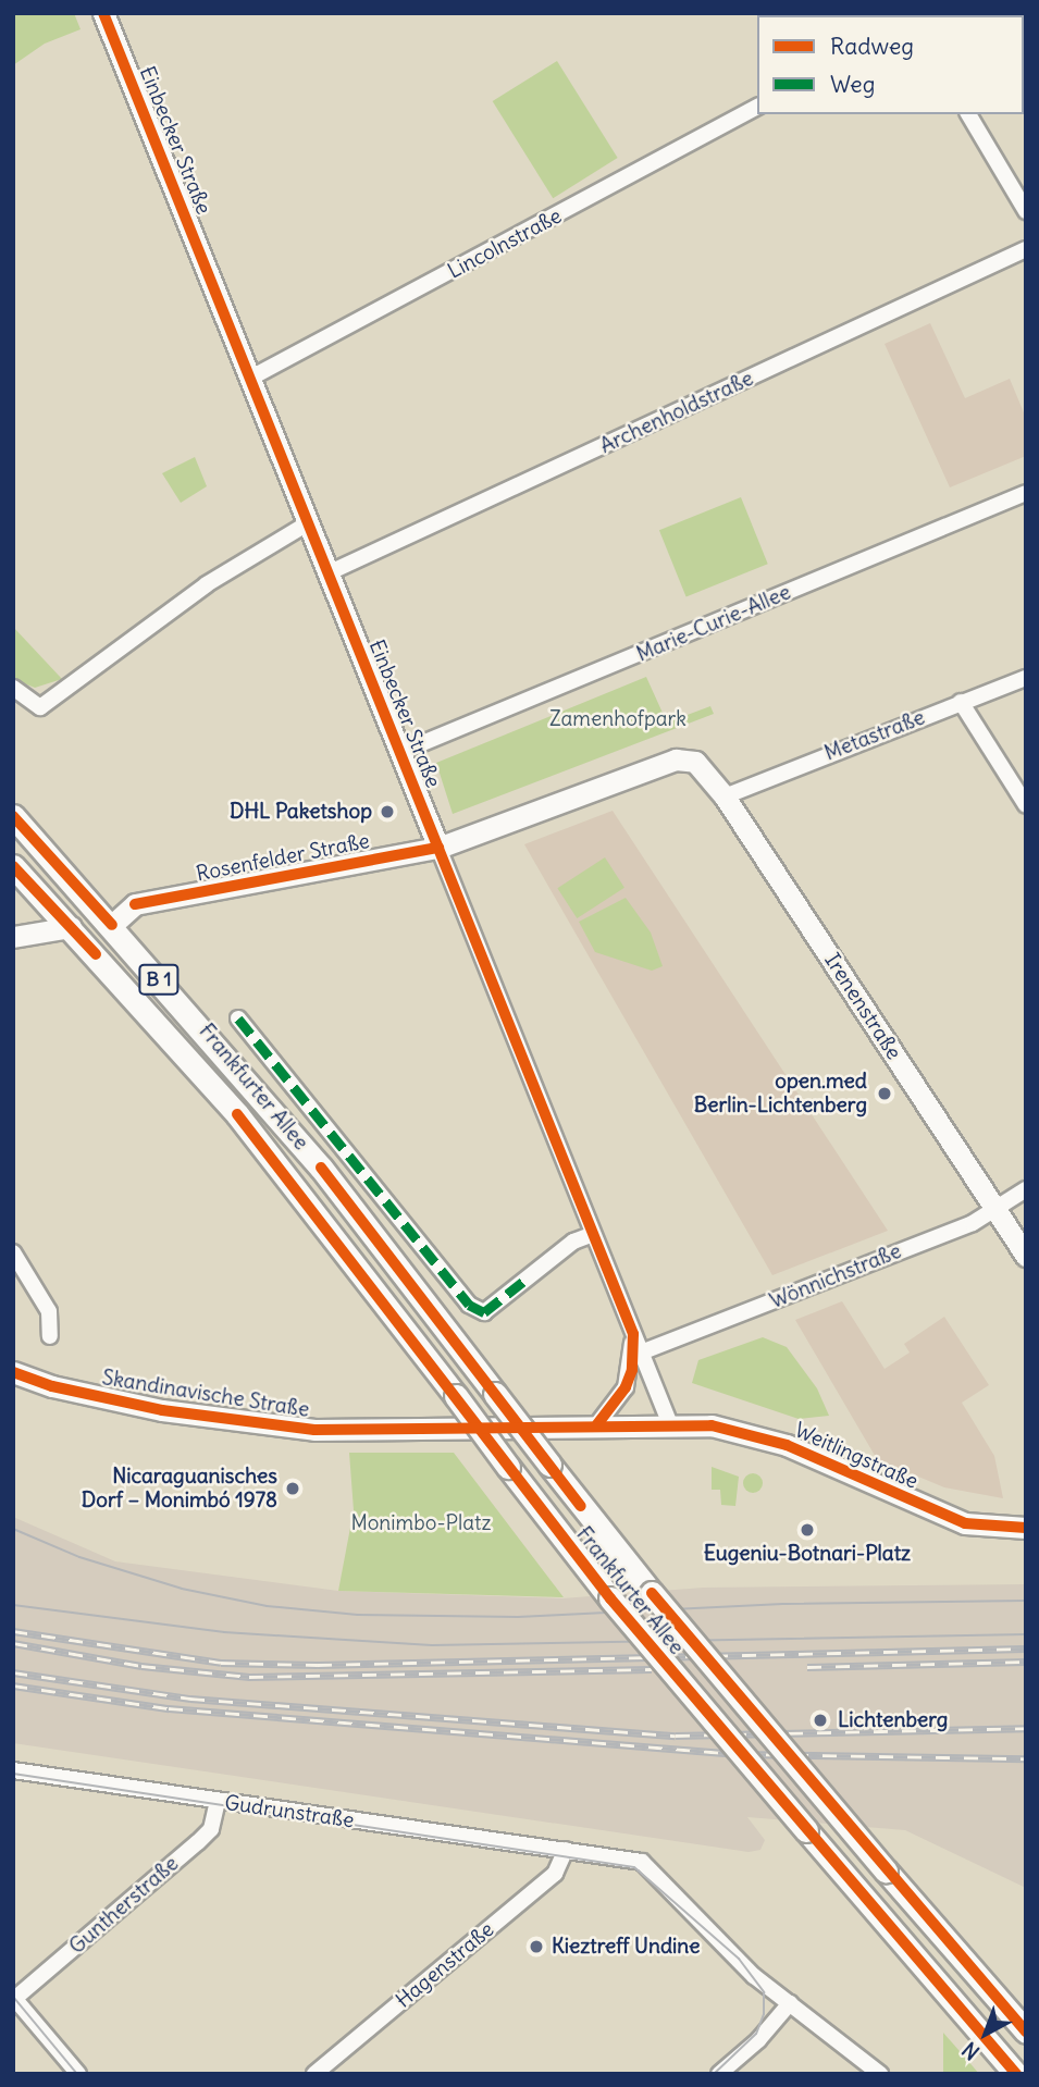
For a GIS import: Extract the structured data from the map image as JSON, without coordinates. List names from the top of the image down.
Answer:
{
  "streets": {
    "main road": ["B 1", "Frankfurter Allee"],
    "street": [
      "Einbecker Straße",
      "Lincolnstraße",
      "Archenholdstraße",
      "Marie-Curie-Allee",
      "Metastraße",
      "Rosenfelder Straße",
      "Irenenstraße",
      "Wönnichstraße",
      "Skandinavische Straße",
      "Weitlingstraße",
      "Gudrunstraße",
      "Guntherstraße",
      "Hagenstraße"
    ]
  },
  "crossings": [
    ["Einbecker Straße", "Lincolnstraße"],
    ["Einbecker Straße", "Archenholdstraße"],
    ["Einbecker Straße", "Marie-Curie-Allee"],
    ["Einbecker Straße", "Rosenfelder Straße"],
    ["Einbecker Straße", "Frankfurter Allee"],
    ["Einbecker Straße", "Wönnichstraße"],
    ["Einbecker Straße", "Skandinavische Straße"],
    ["Einbecker Straße", "Weitlingstraße"],
    ["Metastraße", "Irenenstraße"],
    ["Rosenfelder Straße", "B 1"],
    ["Rosenfelder Straße", "Irenenstraße"],
    ["Rosenfelder Straße", "Frankfurter Allee"],
    ["B 1", "Frankfurter Allee"],
    ["Irenenstraße", "Wönnichstraße"],
    ["Skandinavische Straße", "Weitlingstraße"],
    ["Gudrunstraße", "Guntherstraße"],
    ["Gudrunstraße", "Hagenstraße"]
  ],
  "parks": ["Zamenhofpark", "Monimbo-Platz"],
  "places": [
    "DHL Paketshop",
    "open.med Berlin-Lichtenberg",
    "Nicaraguanisches Dorf – Monimbó 1978",
    "Eugeniu-Botnari-Platz",
    "Lichtenberg",
    "Kieztreff Undine"
  ],
  "legend": ["Radweg", "Weg"],
  "north": "bottom left"
}
